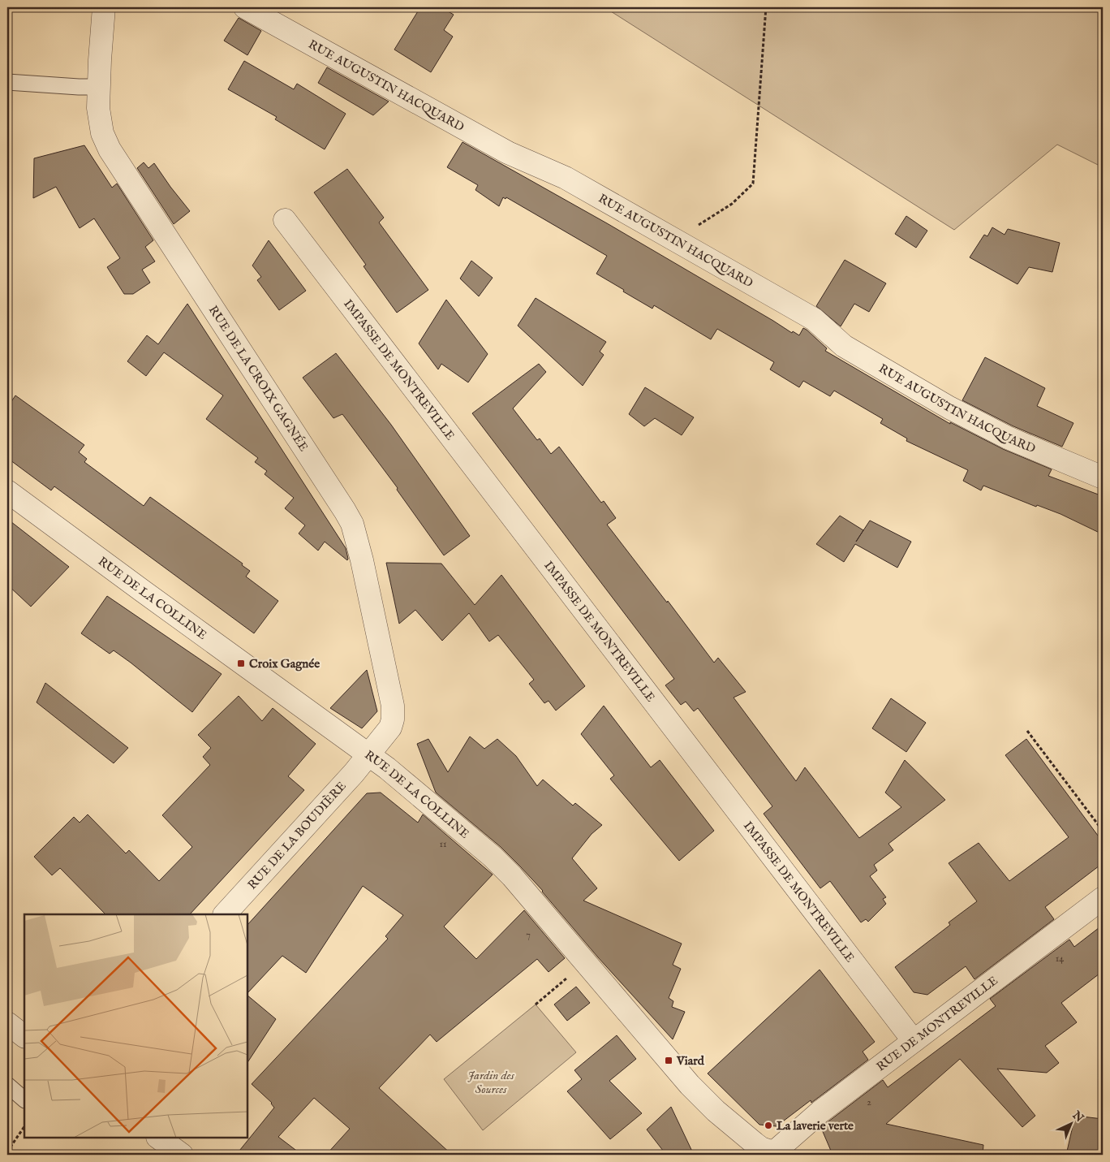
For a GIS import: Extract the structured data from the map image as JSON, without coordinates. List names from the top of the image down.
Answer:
{
  "streets": {
    "street": [
      "RUE AUGUSTIN HACQUARD",
      "IMPASSE DE MONTREVILLE",
      "RUE DE LA CROIX GAGNÉE",
      "RUE DE LA COLLINE",
      "RUE DE LA BOUDIÈRE",
      "RUE DE MONTREVILLE"
    ]
  },
  "crossings": [
    ["IMPASSE DE MONTREVILLE", "RUE DE MONTREVILLE"],
    ["RUE DE LA CROIX GAGNÉE", "RUE DE LA COLLINE"],
    ["RUE DE LA CROIX GAGNÉE", "RUE DE LA BOUDIÈRE"],
    ["RUE DE LA COLLINE", "RUE DE LA BOUDIÈRE"],
    ["RUE DE LA COLLINE", "RUE DE MONTREVILLE"]
  ],
  "parks": ["Jardin des Sources"],
  "places": {
    "transit": ["Croix Gagnée", "Viard"],
    "other": ["La laverie verte"]
  },
  "house_numbers": [
    "11",
    "7",
    "14",
    "2"
  ],
  "north": "top right"
}
